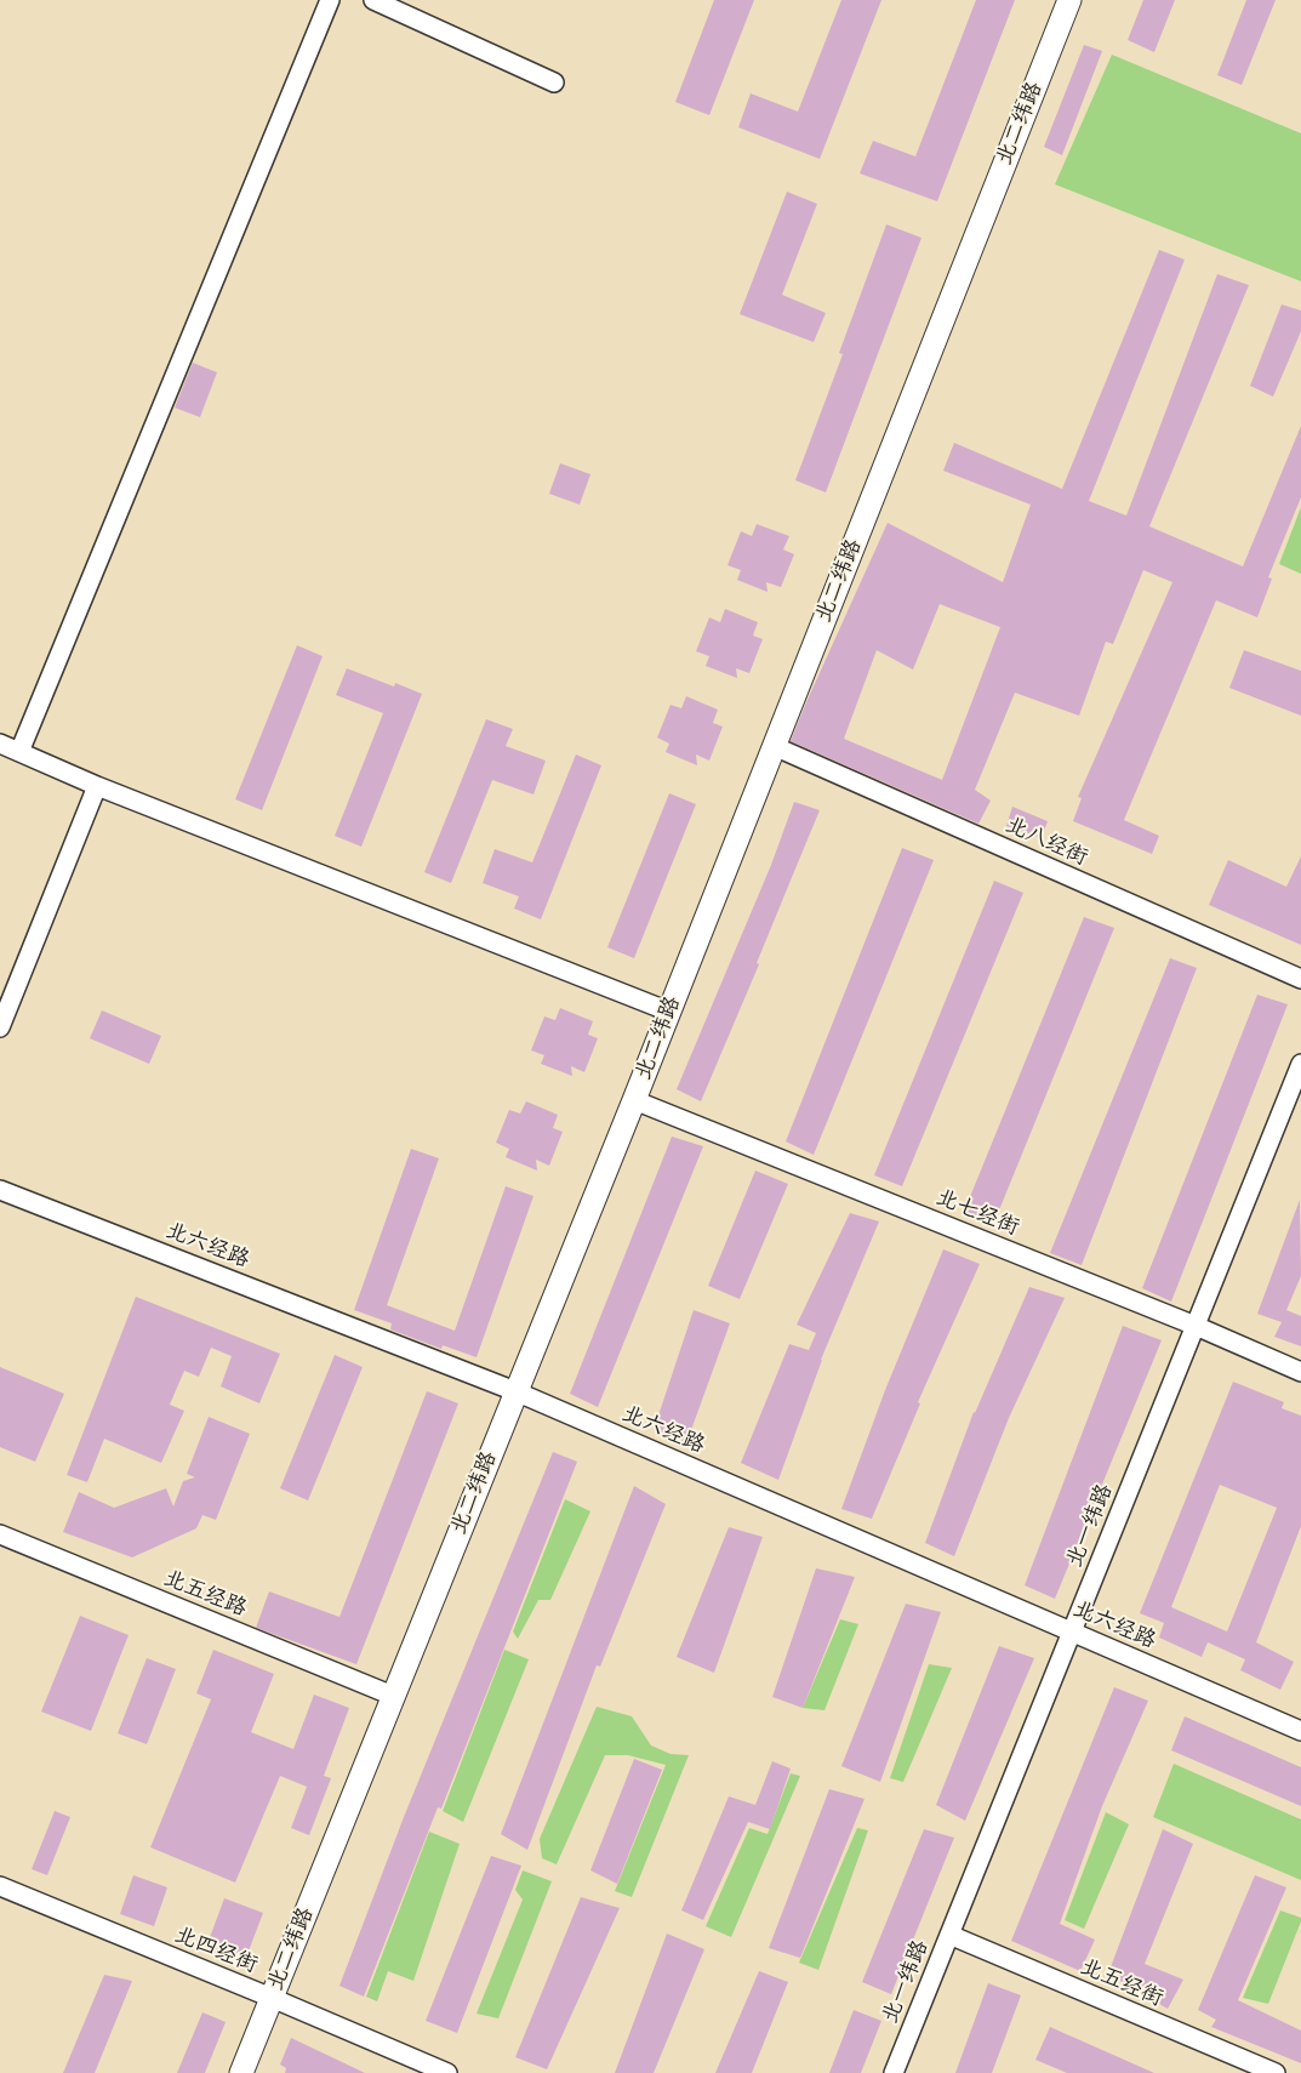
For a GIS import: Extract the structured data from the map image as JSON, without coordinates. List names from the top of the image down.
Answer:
{
  "streets": {
    "street": [
      "北二纬路",
      "北八经街",
      "北七经街",
      "北六经路",
      "北一纬路",
      "北五经路",
      "北四经街",
      "北五经街"
    ]
  },
  "crossings": [
    ["北二纬路", "北八经街"],
    ["北二纬路", "北七经街"],
    ["北二纬路", "北六经路"],
    ["北二纬路", "北五经路"],
    ["北二纬路", "北四经街"],
    ["北七经街", "北一纬路"],
    ["北六经路", "北一纬路"],
    ["北一纬路", "北五经街"]
  ]
}
